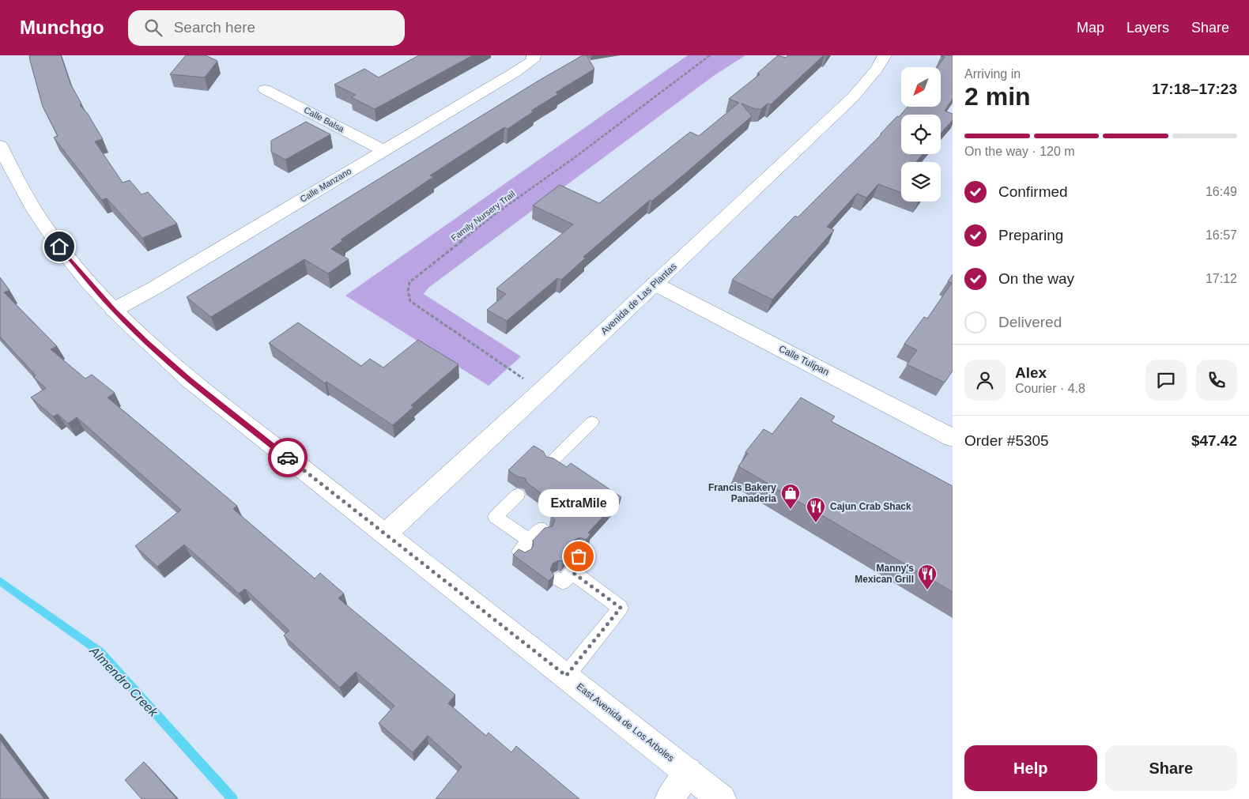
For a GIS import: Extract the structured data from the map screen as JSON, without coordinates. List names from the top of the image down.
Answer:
{
  "streets": {
    "street": [
      "Calle Balsa",
      "Calle Manzano",
      "Avenida de Las Plantas",
      "Calle Tulipan",
      "East Avenida de Los Arboles"
    ],
    "path": ["Family Nursery Trail"]
  },
  "crossings": [
    ["Calle Balsa", "Calle Manzano"],
    ["Calle Manzano", "East Avenida de Los Arboles"],
    ["Family Nursery Trail", "Avenida de Las Plantas"],
    ["Avenida de Las Plantas", "Calle Tulipan"],
    ["Avenida de Las Plantas", "East Avenida de Los Arboles"]
  ],
  "water": ["Almendro Creek"],
  "places": {
    "shop": ["Francis Bakery Panaderia"],
    "restaurant": ["Cajun Crab Shack", "Manny's Mexican Grill"],
    "other": ["ExtraMile"]
  },
  "north": "bottom left",
  "page": {
    "header": "Munchgo",
    "search": "Search here",
    "nav": ["Map", "Layers", "Share"],
    "heading": ["2 min", "Arriving in", "17:18–17:23"],
    "panel": [
      "Alex",
      "Courier · 4.8",
      "Order #5305",
      "$47.42"
    ],
    "bar": "On the way · 120 m",
    "list": [
      ["Confirmed", "16:49"],
      ["Preparing", "16:57"],
      ["On the way", "17:12"],
      "Delivered"
    ],
    "bubble": "ExtraMile",
    "buttons": ["Help", "Share"]
  }
}
